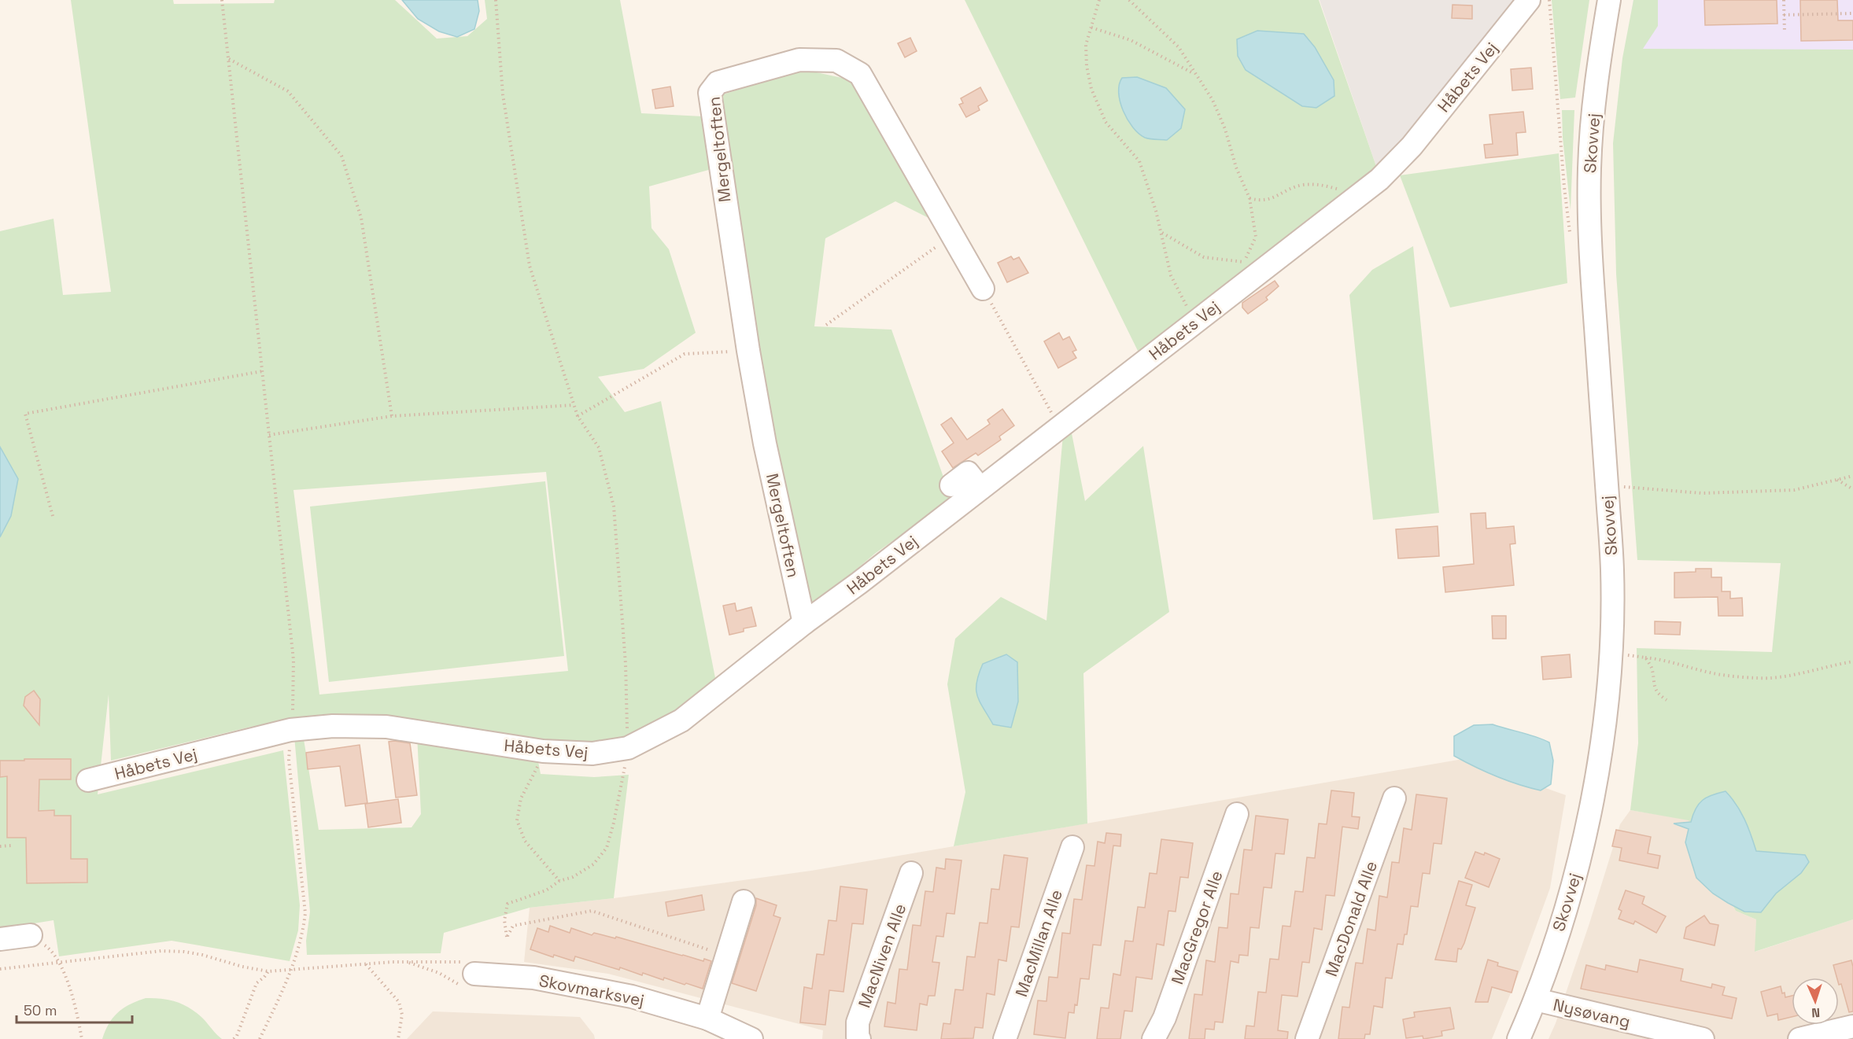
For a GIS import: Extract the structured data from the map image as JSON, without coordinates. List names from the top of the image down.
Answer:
{
  "streets": {
    "street": [
      "Håbets Vej",
      "Skovvej",
      "Mergeltoften",
      "MacDonald Alle",
      "MacGregor Alle",
      "MacMillan Alle",
      "MacNiven Alle",
      "Skovmarksvej",
      "Nysøvang"
    ]
  },
  "crossings": [
    ["Håbets Vej", "Mergeltoften"],
    ["Skovvej", "Nysøvang"]
  ],
  "scale_bar": "50 m",
  "north": "bottom"
}
